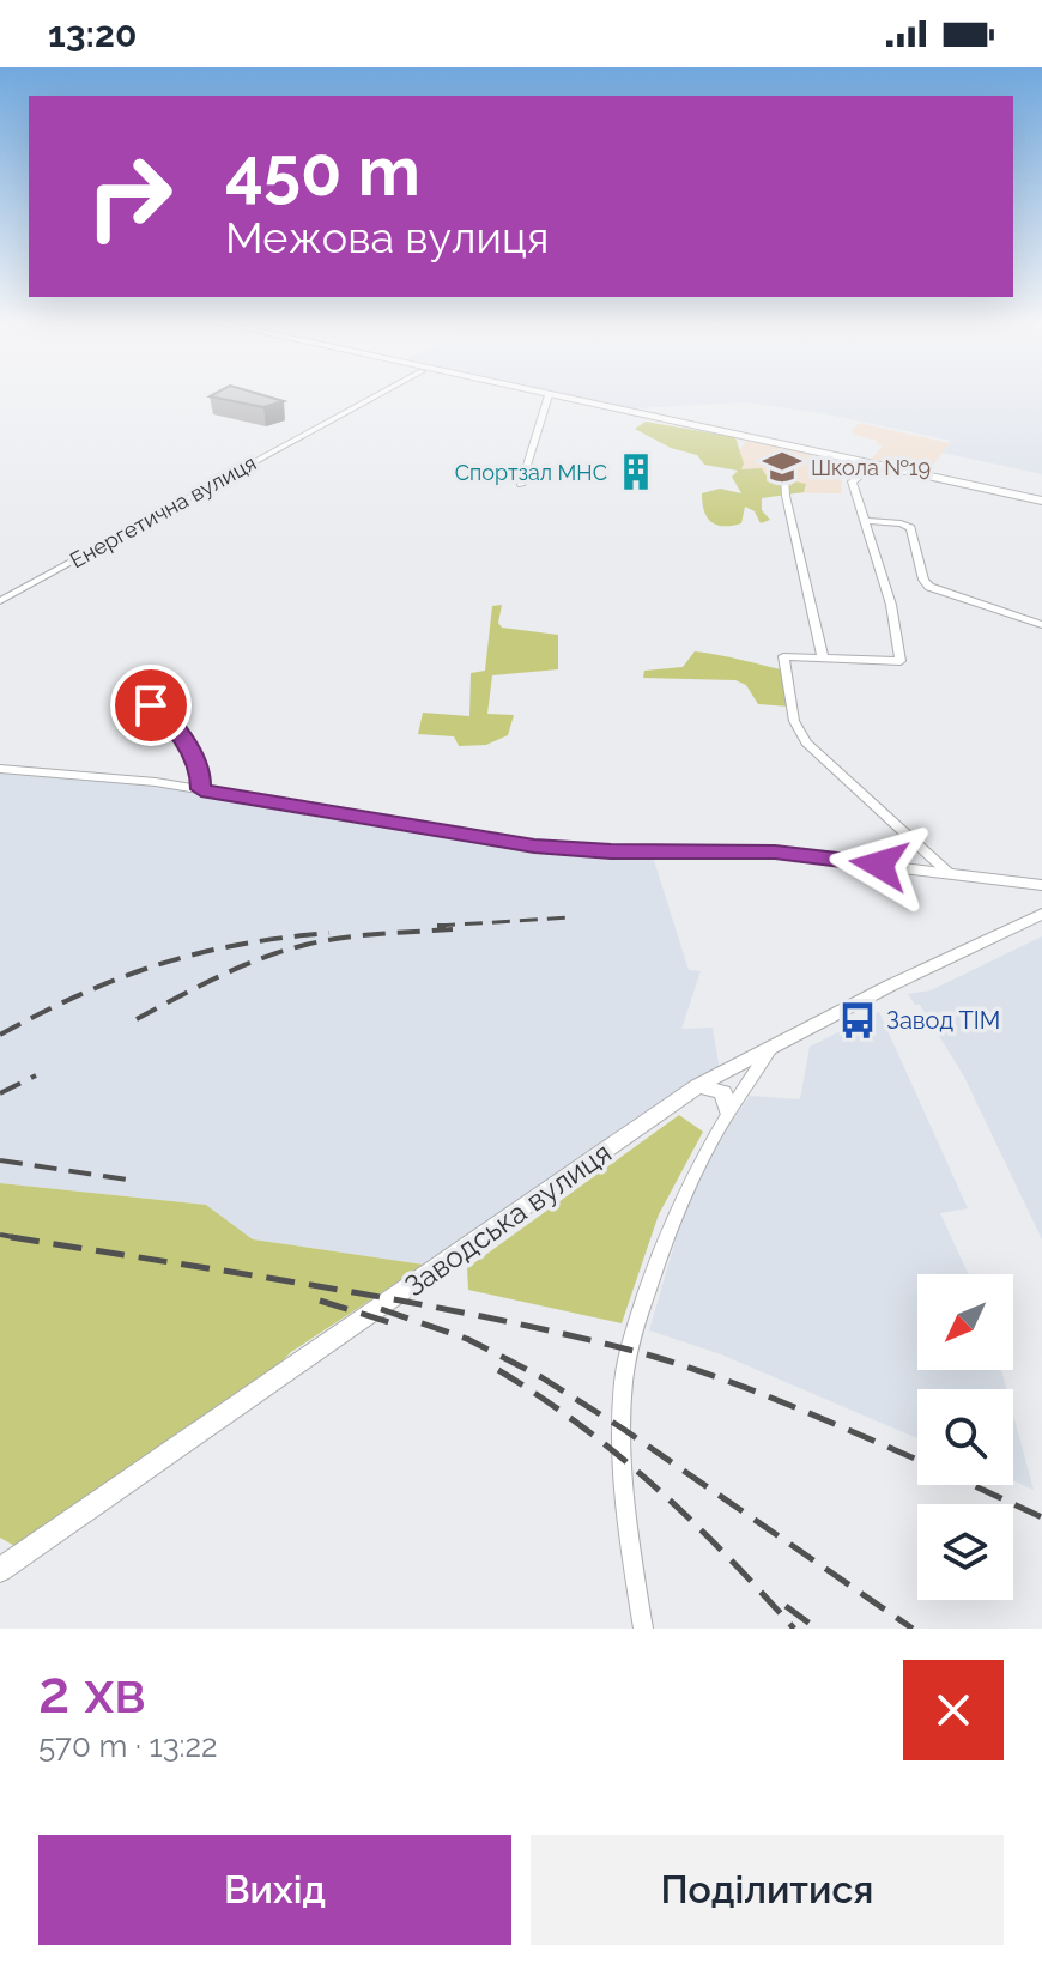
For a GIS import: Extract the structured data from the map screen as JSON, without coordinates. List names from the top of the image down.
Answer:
{
  "streets": {
    "main road": ["Заводська вулиця"],
    "street": ["Енергетична вулиця"]
  },
  "places": {
    "school or university": ["Школа №19"],
    "building": ["Спортзал МНС"],
    "bus stop": ["Завод ТІМ"]
  },
  "north": "bottom left",
  "page": {
    "status": "13:20",
    "turn": ["450 m", "Межова вулиця"],
    "heading": ["2 хв", "570 m · 13:22"],
    "buttons": ["Вихід", "Поділитися"]
  }
}
